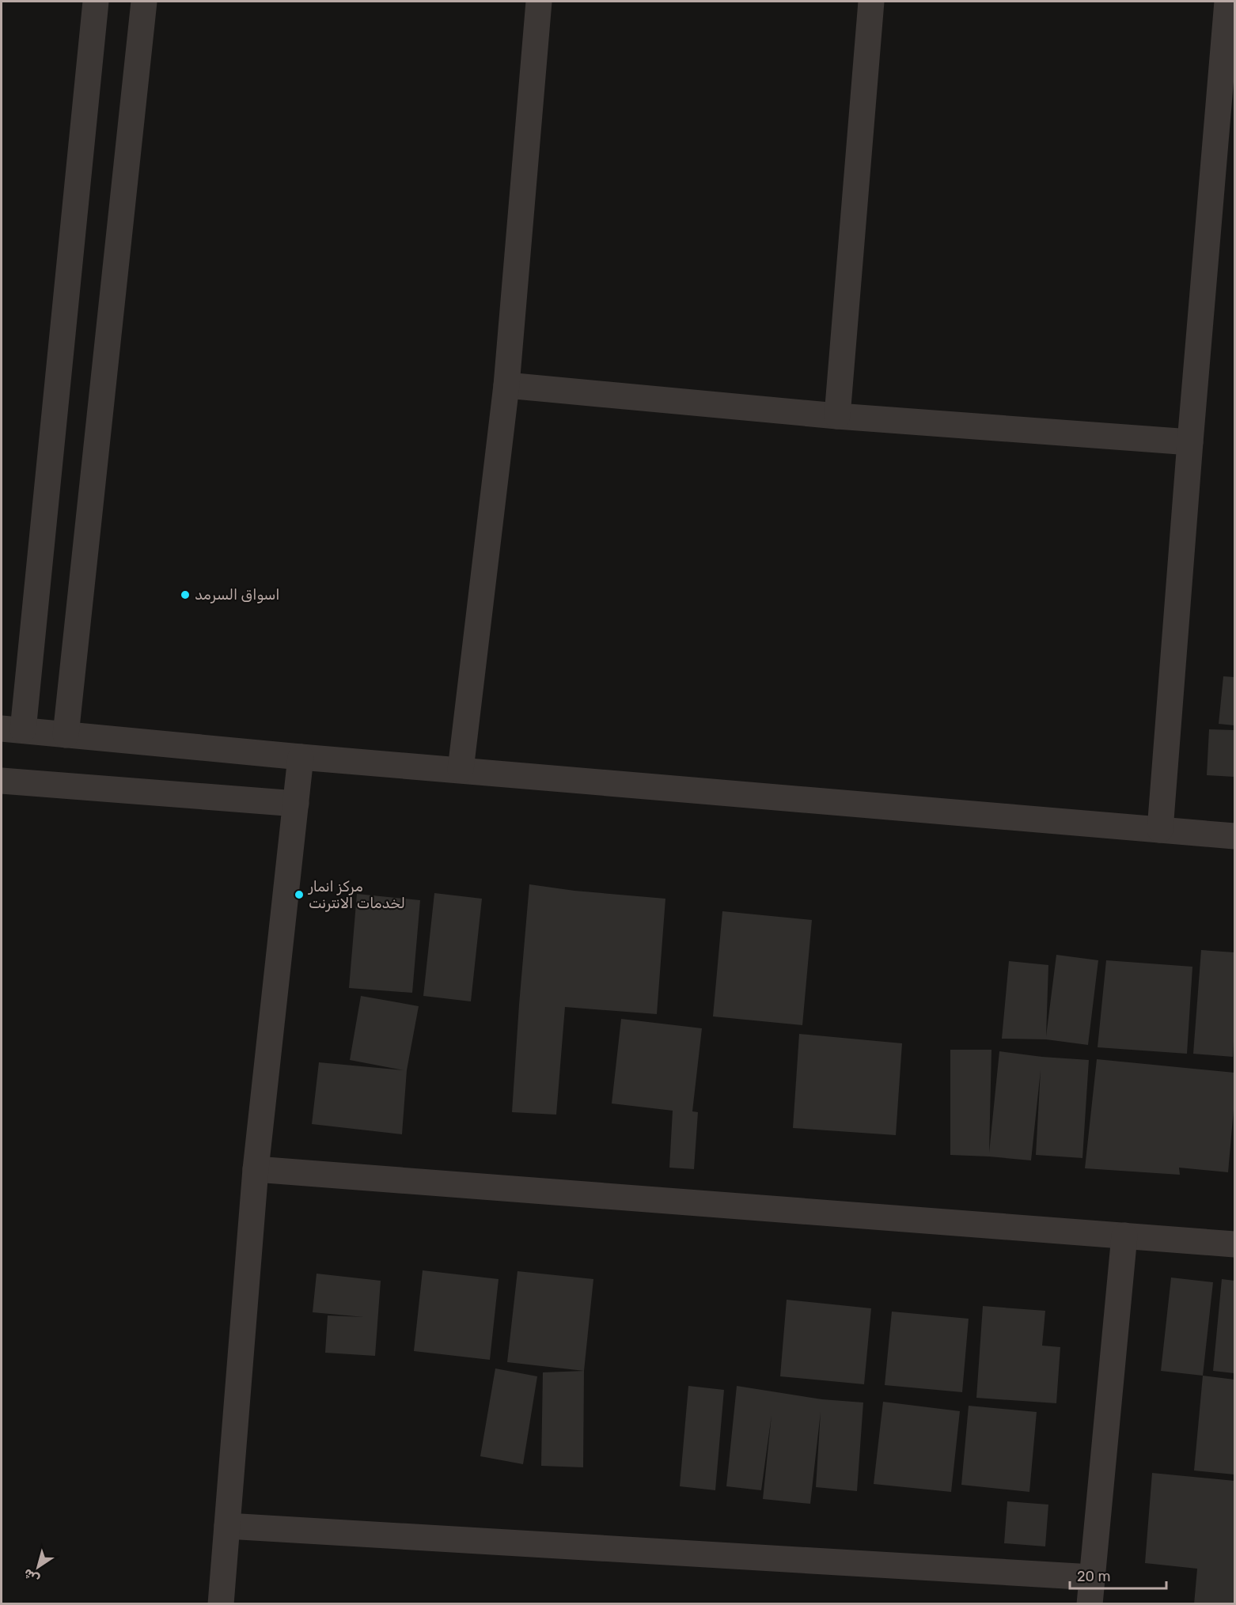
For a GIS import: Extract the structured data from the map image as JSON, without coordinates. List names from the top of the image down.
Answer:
{
  "places": ["اسواق السرمد", "مركز انمار لخدمات الانترنت"],
  "scale_bar": "20 m",
  "north": "bottom left"
}
